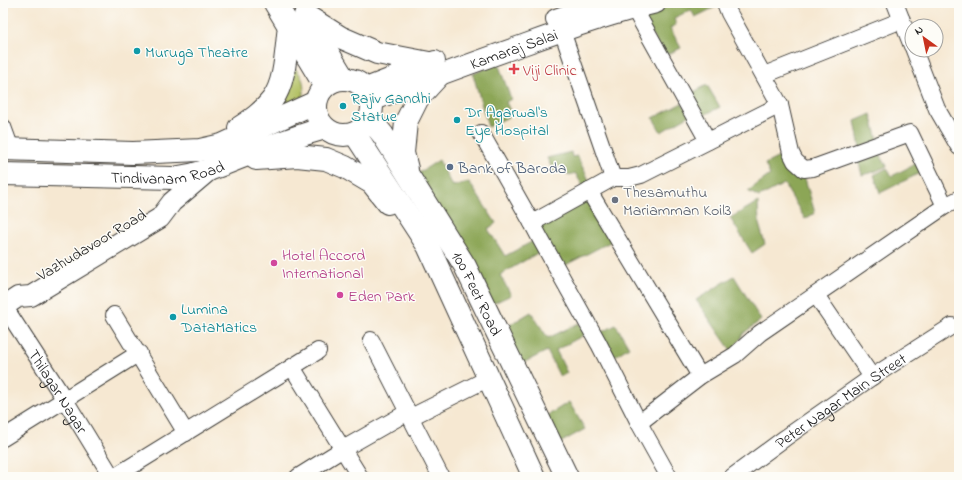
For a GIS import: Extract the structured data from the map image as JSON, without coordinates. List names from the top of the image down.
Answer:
{
  "streets": {
    "highway": ["Tindivanam Road", "100 Feet Road"],
    "main road": ["Kamaraj Salai", "Vazhudavoor Road"],
    "street": ["Thilagar Nagar", "Peter Nagar Main Street"]
  },
  "crossings": [
    ["Kamaraj Salai", "Tindivanam Road"],
    ["Kamaraj Salai", "100 Feet Road"],
    ["Tindivanam Road", "Vazhudavoor Road"],
    ["Tindivanam Road", "100 Feet Road"],
    ["Vazhudavoor Road", "Thilagar Nagar"]
  ],
  "places": {
    "other": [
      "Muruga Theatre",
      "Rajiv Gandhi Statue",
      "Dr Agarwal's Eye Hospital",
      "Bank of Baroda",
      "Thesamuthu Mariamman Koil3",
      "Hotel Accord International",
      "Eden Park",
      "Lumina DataMatics"
    ],
    "health": ["Viji Clinic"]
  },
  "north": "top left"
}
